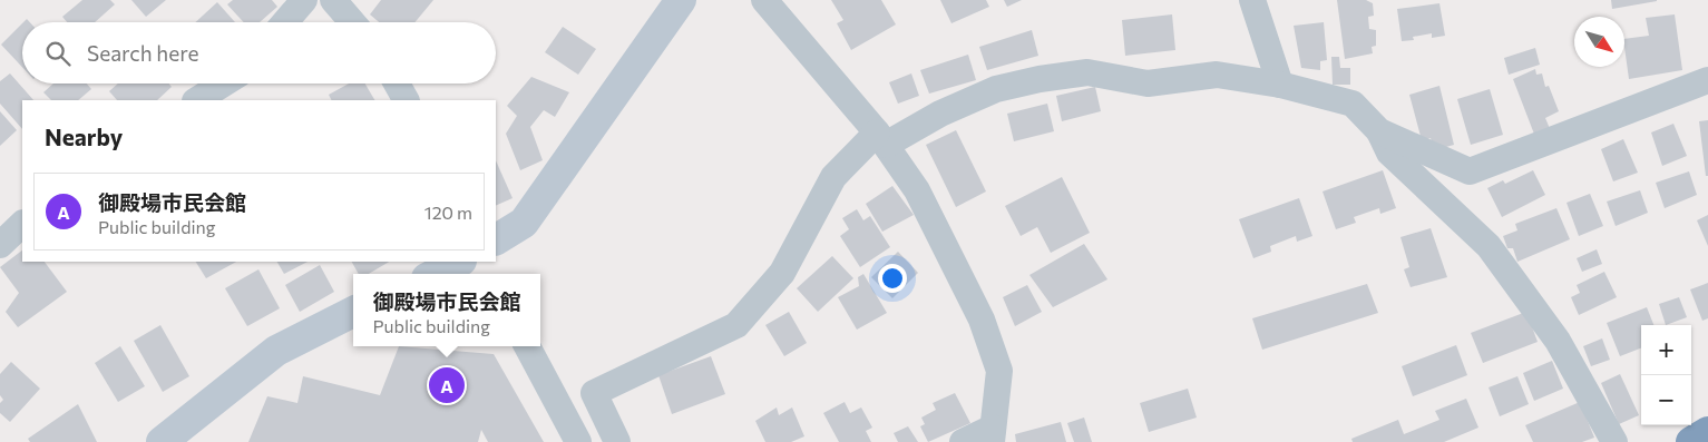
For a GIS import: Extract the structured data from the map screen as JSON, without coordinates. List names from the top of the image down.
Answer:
{
  "north": "bottom right",
  "page": {
    "search": "Search here",
    "heading": "Nearby",
    "list": [
      {
        "mark": "A",
        "name": "御殿場市民会館",
        "note": "Public building",
        "value": "120 m"
      }
    ],
    "popup": ["御殿場市民会館", "Public building"],
    "map_buttons": ["+", "−"],
    "pins": "A"
  }
}
